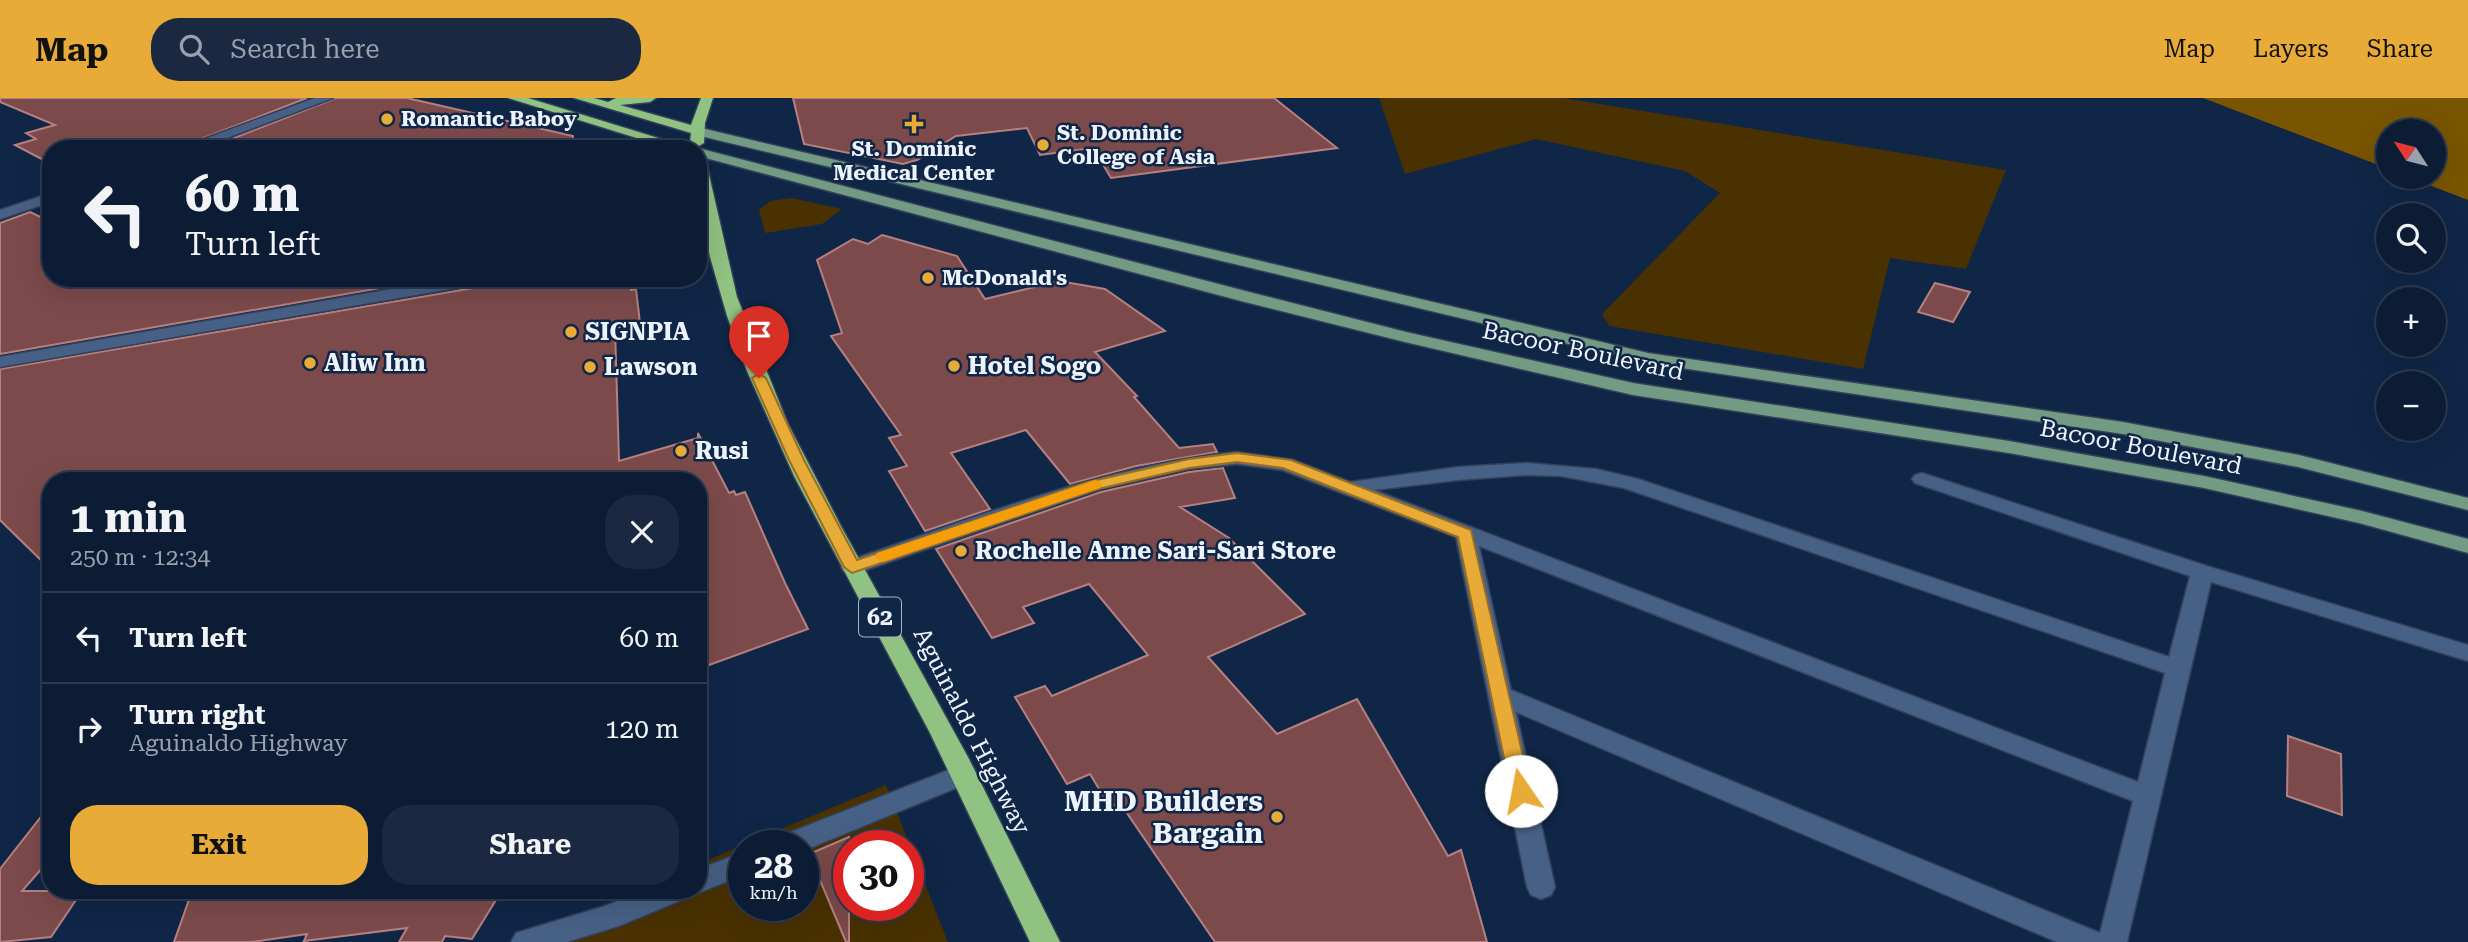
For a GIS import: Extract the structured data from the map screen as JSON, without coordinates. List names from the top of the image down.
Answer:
{
  "streets": {
    "highway": ["62", "Aguinaldo Highway"],
    "main road": ["Bacoor Boulevard"]
  },
  "crossings": [
    ["Bacoor Boulevard", "Aguinaldo Highway"]
  ],
  "places": {
    "other": [
      "Romantic Baboy",
      "St. Dominic College of Asia",
      "McDonald's",
      "SIGNPIA",
      "Aliw Inn",
      "Hotel Sogo",
      "Lawson",
      "Rusi",
      "Rochelle Anne Sari-Sari Store",
      "MHD Builders Bargain"
    ],
    "health": ["St. Dominic Medical Center"]
  },
  "north": "top left",
  "page": {
    "header": "Map",
    "search": "Search here",
    "nav": ["Map", "Layers", "Share"],
    "map_buttons": ["+", "−"],
    "turn": ["60 m", "Turn left"],
    "heading": ["1 min", "250 m · 12:34"],
    "list": [
      {
        "name": "Turn left",
        "value": "60 m"
      },
      {
        "name": "Turn right",
        "note": "Aguinaldo Highway",
        "value": "120 m"
      }
    ],
    "buttons": ["Exit", "Share"],
    "speed": "28 km/h",
    "limit": "30"
  }
}
